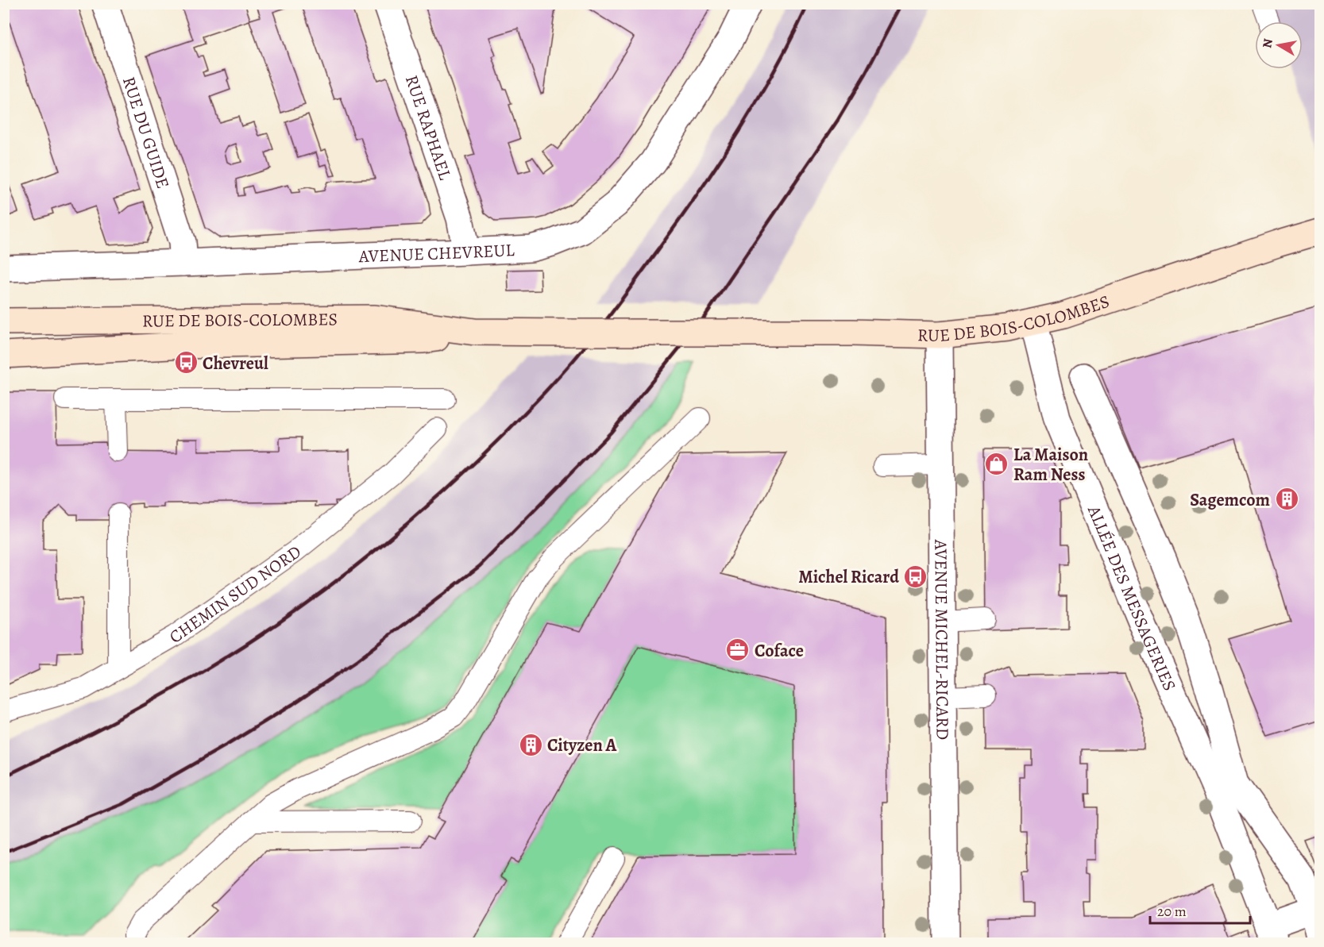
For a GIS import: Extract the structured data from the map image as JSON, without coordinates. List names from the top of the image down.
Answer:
{
  "streets": {
    "main road": ["RUE DE BOIS-COLOMBES"],
    "street": [
      "RUE RAPHAEL",
      "RUE DU GUIDE",
      "AVENUE CHEVREUL",
      "ALLÉE DES MESSAGERIES",
      "AVENUE MICHEL-RICARD"
    ],
    "lane": ["CHEMIN SUD NORD"]
  },
  "crossings": [
    ["RUE RAPHAEL", "AVENUE CHEVREUL"],
    ["RUE DU GUIDE", "AVENUE CHEVREUL"],
    ["RUE DE BOIS-COLOMBES", "ALLÉE DES MESSAGERIES"],
    ["RUE DE BOIS-COLOMBES", "AVENUE MICHEL-RICARD"]
  ],
  "places": {
    "bus stop": ["Chevreul", "Michel Ricard"],
    "shop": ["La Maison Ram Ness"],
    "building": ["Sagemcom", "Cityzen A"],
    "office": ["Coface"]
  },
  "scale_bar": "20 m",
  "north": "left"
}
